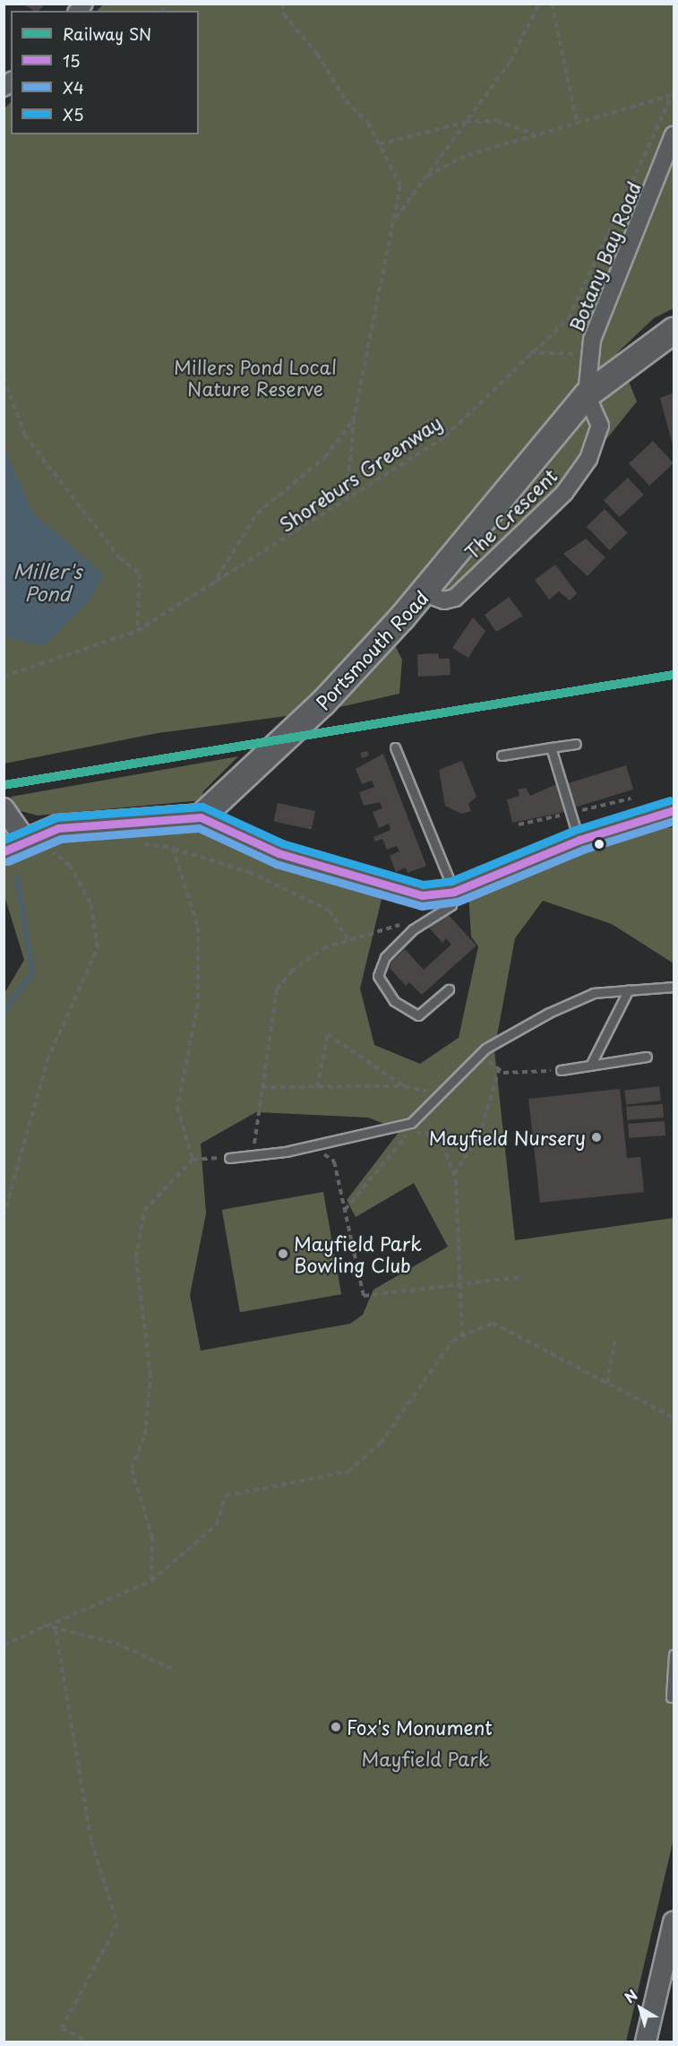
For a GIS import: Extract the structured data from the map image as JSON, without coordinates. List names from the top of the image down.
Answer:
{
  "streets": {
    "main road": ["Portsmouth Road"],
    "street": ["Botany Bay Road", "The Crescent"],
    "path": ["Shoreburs Greenway"]
  },
  "crossings": [
    ["Botany Bay Road", "The Crescent"],
    ["Botany Bay Road", "Portsmouth Road"],
    ["The Crescent", "Portsmouth Road"]
  ],
  "water": ["Miller's Pond"],
  "parks": ["Millers Pond Local Nature Reserve", "Mayfield Park"],
  "places": ["Mayfield Nursery", "Mayfield Park Bowling Club", "Fox's Monument"],
  "lines": [
    "rail line SN",
    "transit line X5",
    "transit line 15",
    "transit line X4"
  ],
  "legend": [
    "Railway SN",
    "15",
    "X4",
    "X5"
  ],
  "north": "top left"
}
